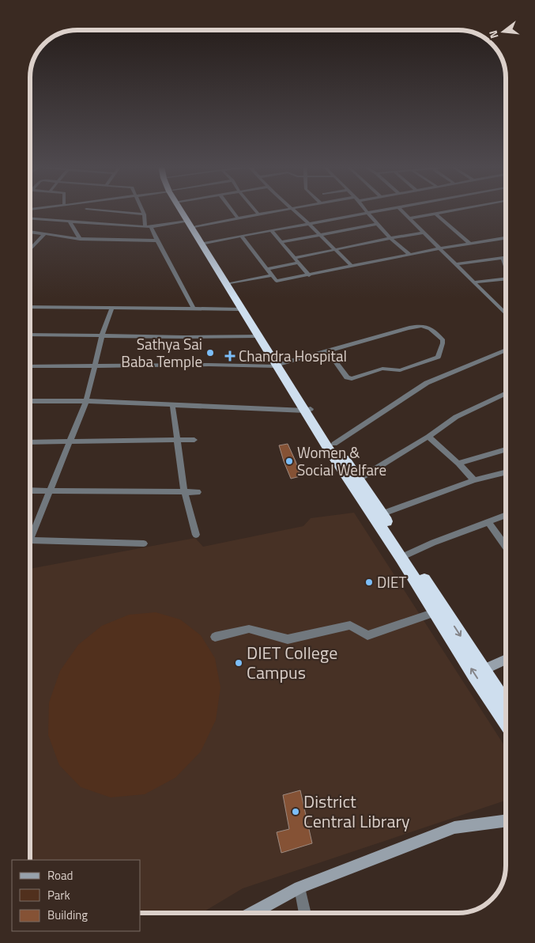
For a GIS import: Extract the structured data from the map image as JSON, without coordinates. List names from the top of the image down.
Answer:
{
  "places": {
    "other": [
      "Sathya Sai Baba Temple",
      "Women & Social Welfare",
      "DIET",
      "DIET College Campus",
      "District Central Library"
    ],
    "health": ["Chandra Hospital"]
  },
  "legend": ["Road", "Park", "Building"],
  "north": "left"
}
